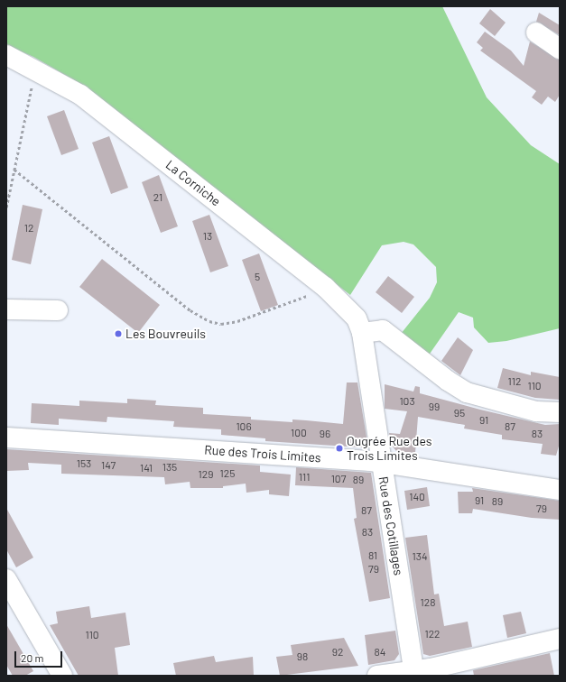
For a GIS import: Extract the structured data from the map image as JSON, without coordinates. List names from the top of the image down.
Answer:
{
  "streets": {
    "street": ["La Corniche", "Rue des Trois Limites", "Rue des Cotillages"]
  },
  "crossings": [
    ["La Corniche", "Rue des Cotillages"],
    ["Rue des Trois Limites", "Rue des Cotillages"]
  ],
  "places": ["Les Bouvreuils", "Ougrée Rue des Trois Limites"],
  "house_numbers": [
    "21",
    "12",
    "13",
    "5",
    "112",
    "110",
    "103",
    "99",
    "95",
    "91",
    "106",
    "87",
    "100",
    "96",
    "83",
    "153",
    "147",
    "135",
    "141",
    "125",
    "129",
    "111",
    "107",
    "89",
    "140",
    "91",
    "89",
    "79",
    "87",
    "83",
    "81",
    "134",
    "79",
    "128",
    "122",
    "110",
    "92",
    "84",
    "98"
  ],
  "scale_bar": "20 m"
}
